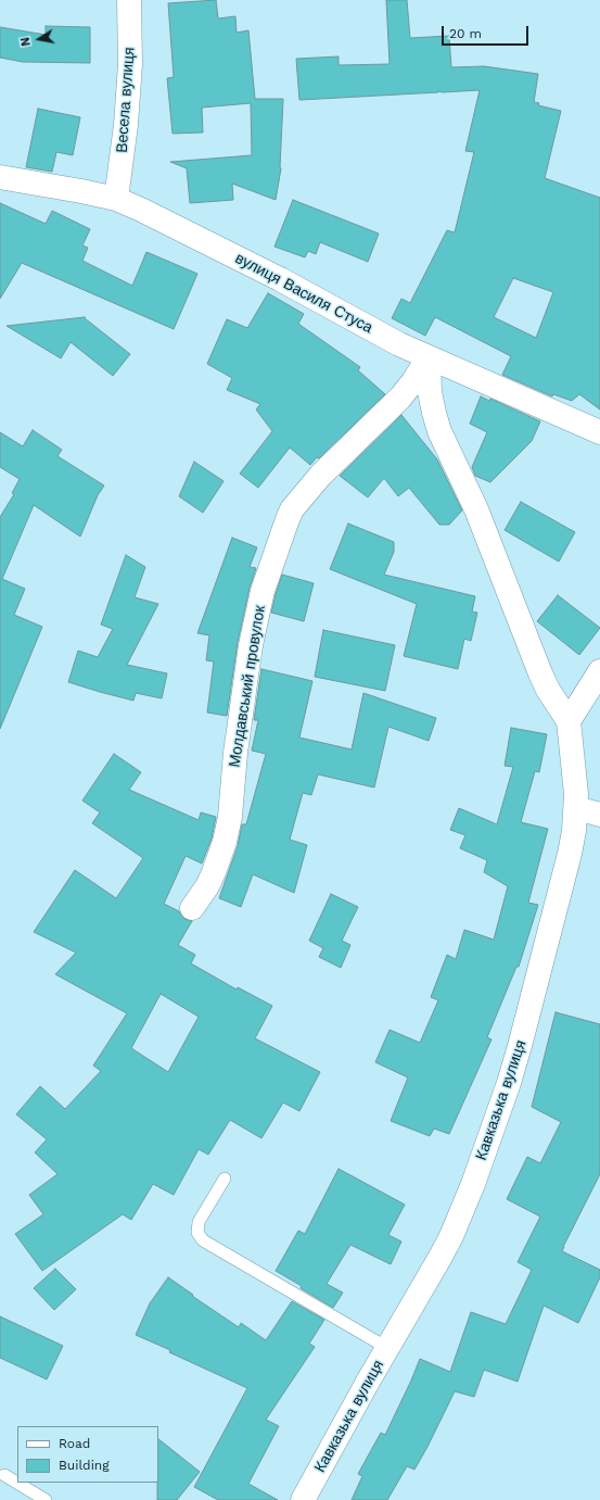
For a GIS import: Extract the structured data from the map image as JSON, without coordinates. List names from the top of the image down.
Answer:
{
  "streets": {
    "street": [
      "Весела вулиця",
      "вулиця Василя Стуса",
      "Молдавський провулок",
      "Кавказька вулиця"
    ]
  },
  "crossings": [
    ["Весела вулиця", "вулиця Василя Стуса"],
    ["вулиця Василя Стуса", "Молдавський провулок"]
  ],
  "legend": ["Road", "Building"],
  "scale_bar": "20 m",
  "north": "left"
}
